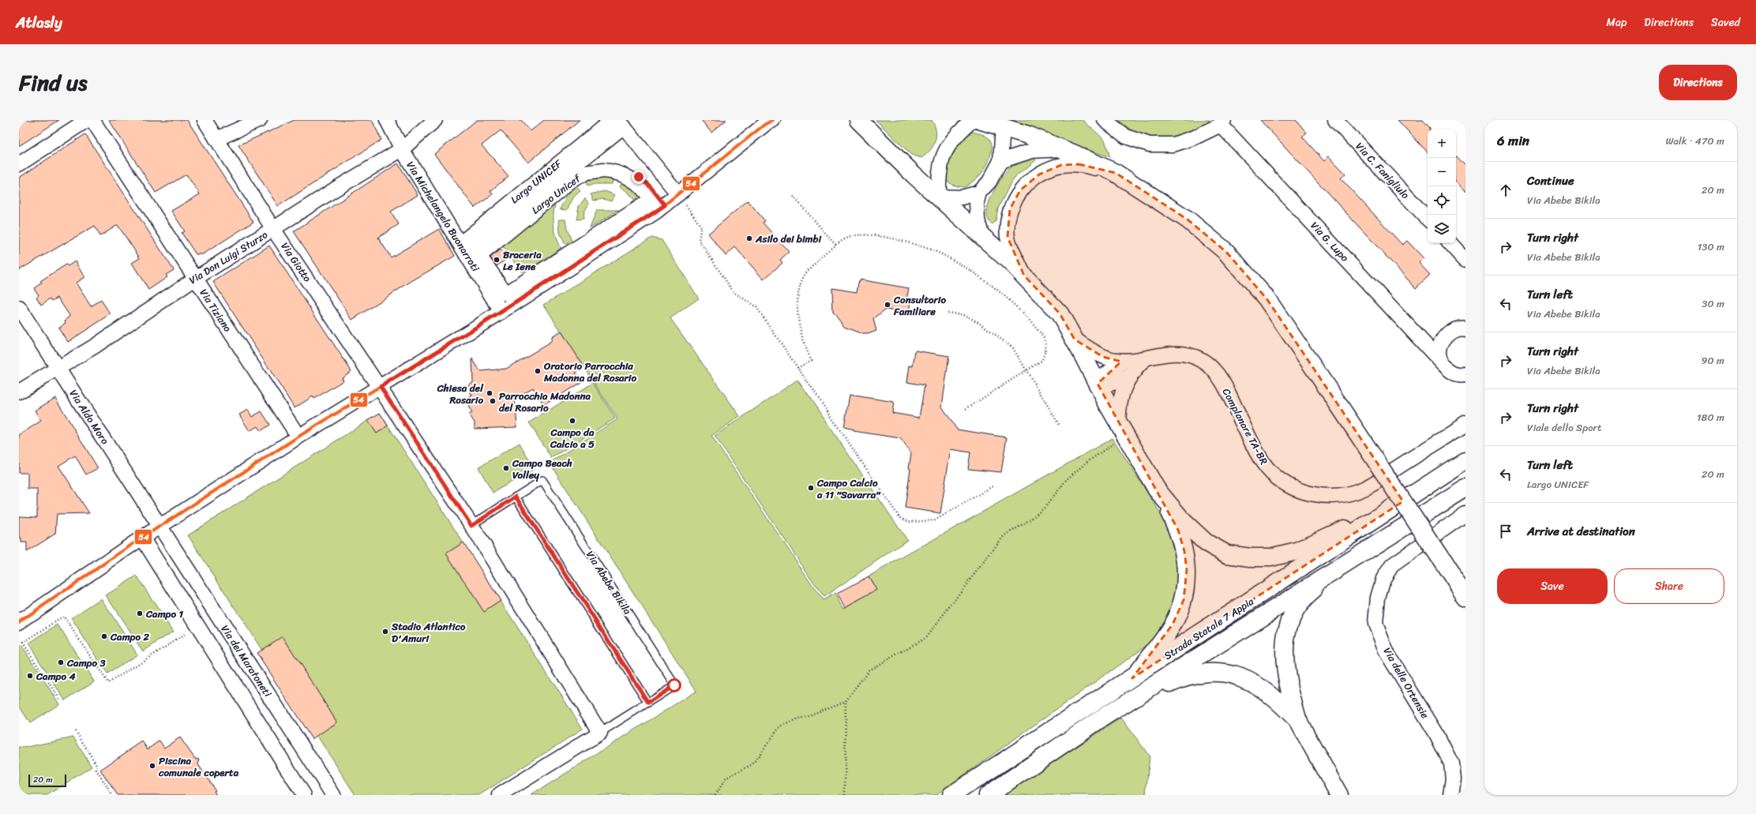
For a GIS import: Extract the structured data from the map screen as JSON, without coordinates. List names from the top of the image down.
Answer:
{
  "streets": {
    "main road": ["Strada Statale 7 Appia"],
    "street": [
      "Via C. Fanigliulo",
      "Largo UNICEF",
      "Largo Unicef",
      "Via Michelangelo Buonarroti",
      "Via G. Lupo",
      "Via Don Luigi Sturzo",
      "Via Giotto",
      "Via Tiziano",
      "Via Aldo Moro",
      "Complanare TA-BR",
      "Via Abebe Bikila",
      "Via dei Maratoneti",
      "Via delle Ortensie"
    ]
  },
  "crossings": [
    ["Largo UNICEF", "Via Michelangelo Buonarroti"],
    ["Via Michelangelo Buonarroti", "Via Don Luigi Sturzo"],
    ["Via Don Luigi Sturzo", "Via Giotto"],
    ["Via Don Luigi Sturzo", "Via Tiziano"],
    ["Via Don Luigi Sturzo", "Via Aldo Moro"],
    ["Via Aldo Moro", "Via dei Maratoneti"]
  ],
  "places": [
    "Asilo dei bimbi",
    "Braceria Le Iene",
    "Consultorio Familiare",
    "Oratorio Parrocchia Madonna del Rosario",
    "Chiesa del Rosario",
    "Parrocchia Madonna del Rosario",
    "Campo da Calcio a 5",
    "Campo Beach Volley",
    "Campo Calcio a 11 \"Savarra\"",
    "Campo 1",
    "Stadio Atlantico D'Amuri",
    "Campo 2",
    "Campo 3",
    "Campo 4",
    "Piscina comunale coperta"
  ],
  "lines": ["transit line 54"],
  "scale_bar": "20 m",
  "page": {
    "header": "Atlasly",
    "nav": ["Map", "Directions", "Saved"],
    "title": "Find us",
    "buttons": [
      "Directions",
      ["Save", "Share"]
    ],
    "heading": ["6 min", "Walk · 470 m"],
    "map_buttons": ["+", "−"],
    "list": [
      ["Continue", "Via Abebe Bikila", "20 m"],
      ["Turn right", "Via Abebe Bikila", "130 m"],
      ["Turn left", "Via Abebe Bikila", "30 m"],
      ["Turn right", "Via Abebe Bikila", "90 m"],
      ["Turn right", "Viale dello Sport", "180 m"],
      ["Turn left", "Largo UNICEF", "20 m"],
      "Arrive at destination"
    ],
    "scale": "20 m"
  }
}
